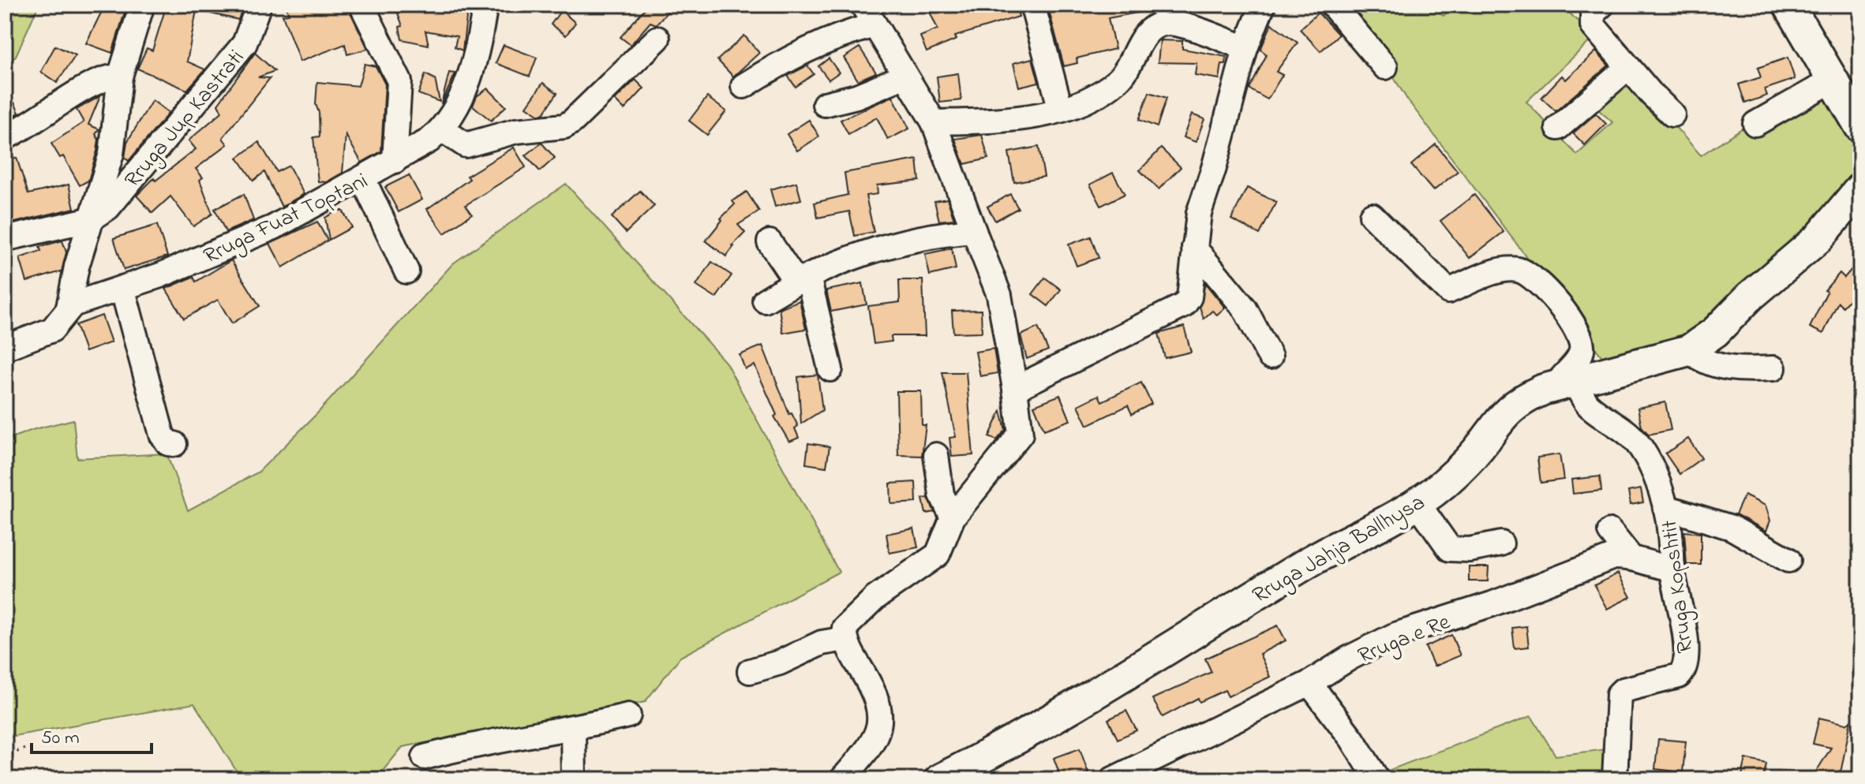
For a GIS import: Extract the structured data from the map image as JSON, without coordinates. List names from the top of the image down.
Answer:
{
  "streets": {
    "main road": ["Rruga Jahja Ballhysa"],
    "street": [
      "Rruga Jup Kastrati",
      "Rruga Fuat Toptani",
      "Rruga Kopshtit",
      "Rruga e Re"
    ]
  },
  "crossings": [
    ["Rruga Jup Kastrati", "Rruga Fuat Toptani"],
    ["Rruga Jahja Ballhysa", "Rruga Kopshtit"]
  ],
  "scale_bar": "50 m"
}
